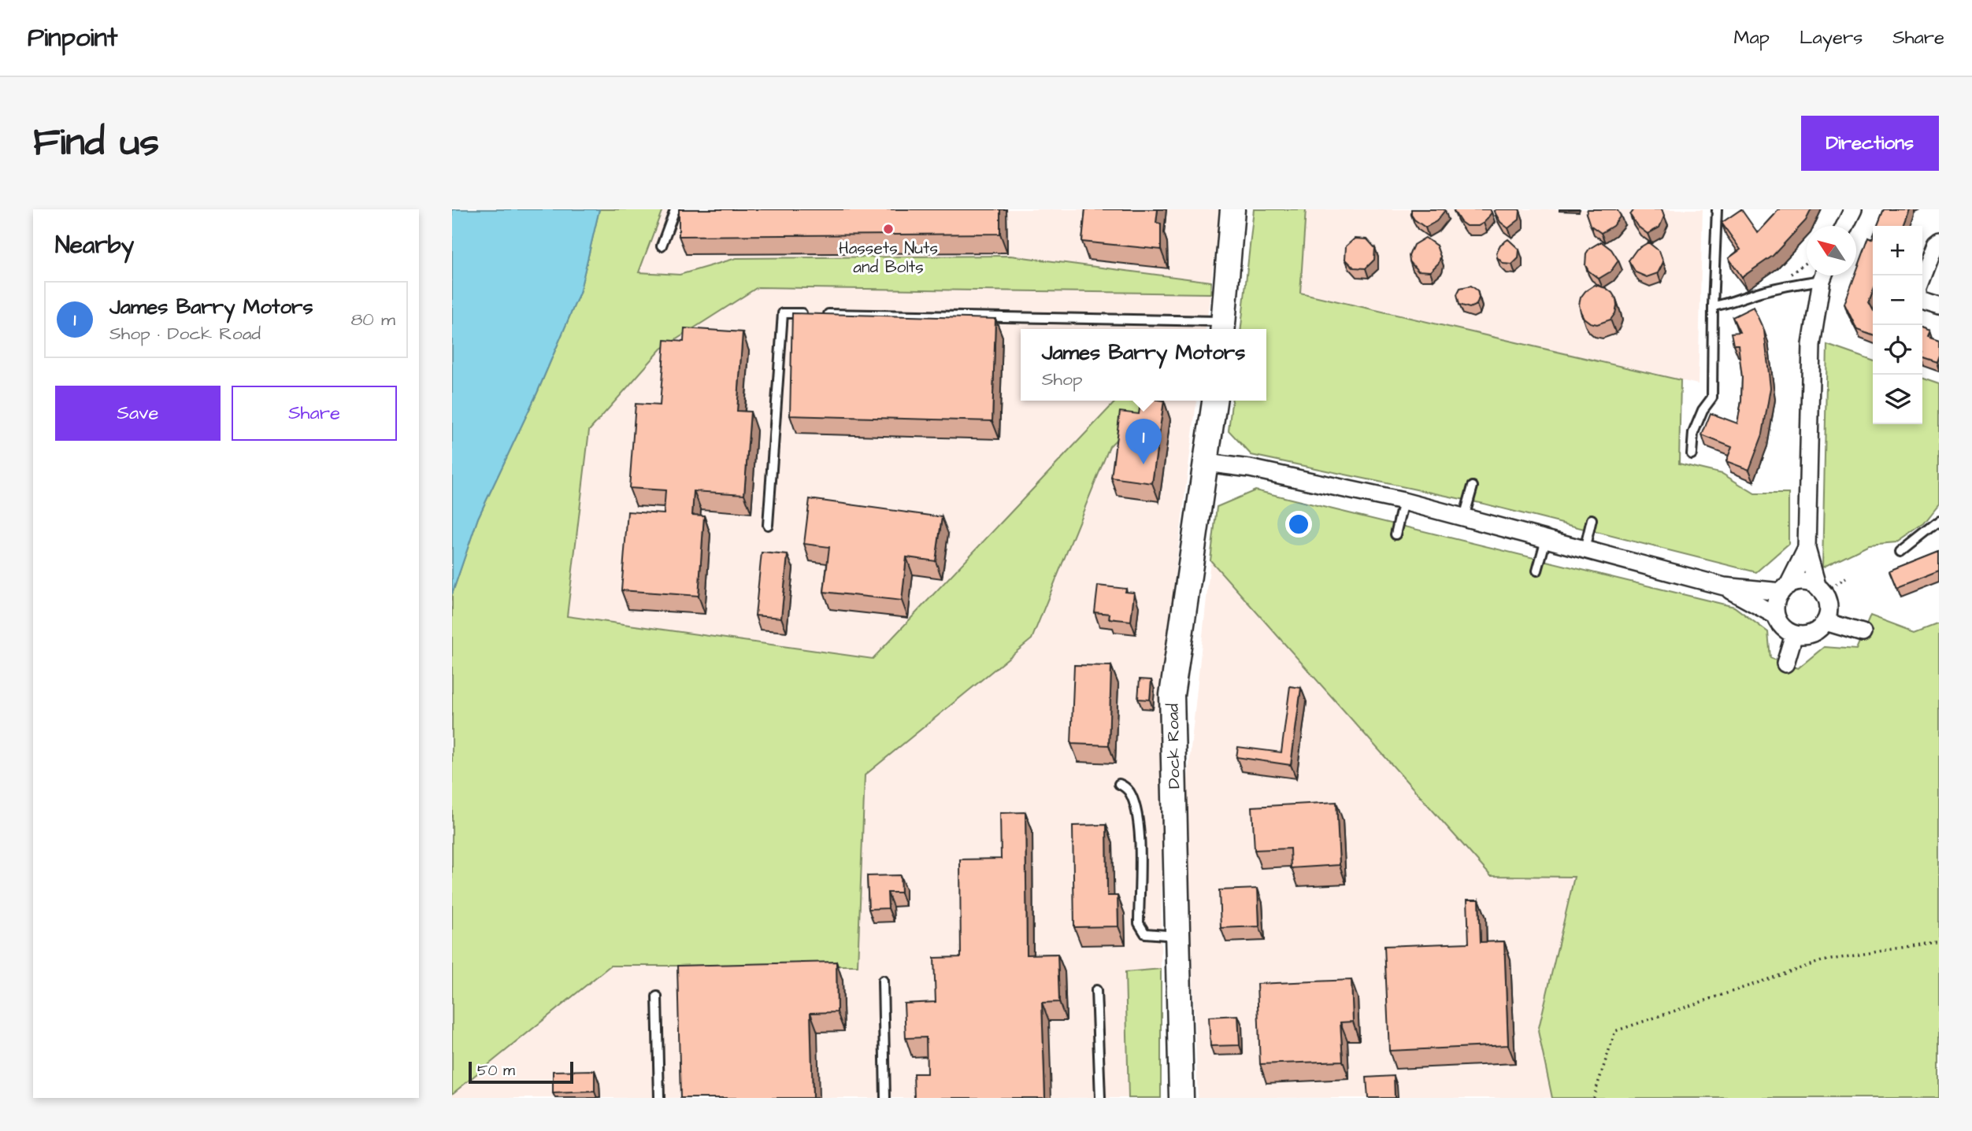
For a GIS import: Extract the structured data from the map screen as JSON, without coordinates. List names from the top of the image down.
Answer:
{
  "streets": {
    "main road": ["Dock Road"]
  },
  "places": ["Hassets Nuts and Bolts"],
  "scale_bar": "50 m",
  "north": "top left",
  "page": {
    "header": "Pinpoint",
    "nav": ["Map", "Layers", "Share"],
    "buttons": [
      "Directions",
      ["Save", "Share"]
    ],
    "title": "Find us",
    "heading": "Nearby",
    "map_buttons": ["+", "−"],
    "list": [
      {
        "mark": "1",
        "name": "James Barry Motors",
        "note": "Shop · Dock Road",
        "value": "80 m"
      }
    ],
    "popup": ["James Barry Motors", "Shop"],
    "pins": "1",
    "scale": "50 m"
  }
}
